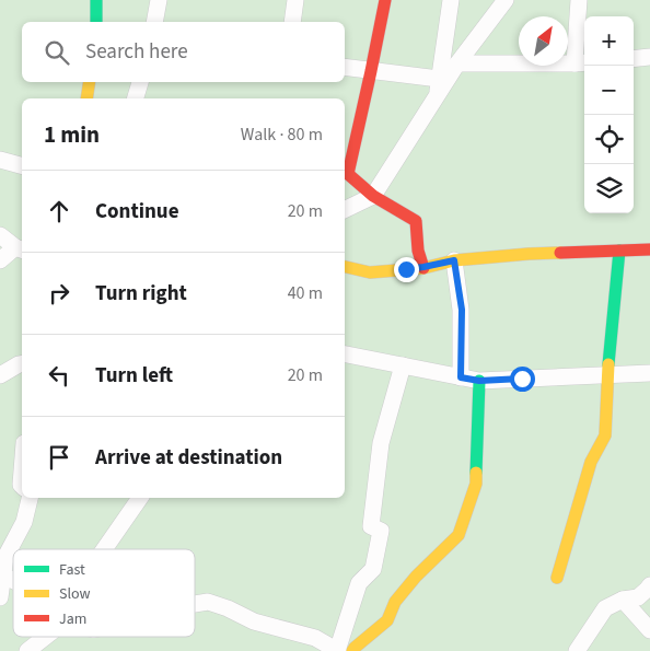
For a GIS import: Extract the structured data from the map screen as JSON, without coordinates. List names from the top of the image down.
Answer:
{
  "legend": ["Fast", "Slow", "Jam"],
  "north": "top right",
  "page": {
    "map_buttons": ["+", "−"],
    "search": "Search here",
    "heading": ["1 min", "Walk · 80 m"],
    "list": [
      ["Continue", "20 m"],
      ["Turn right", "40 m"],
      ["Turn left", "20 m"],
      "Arrive at destination"
    ]
  }
}
